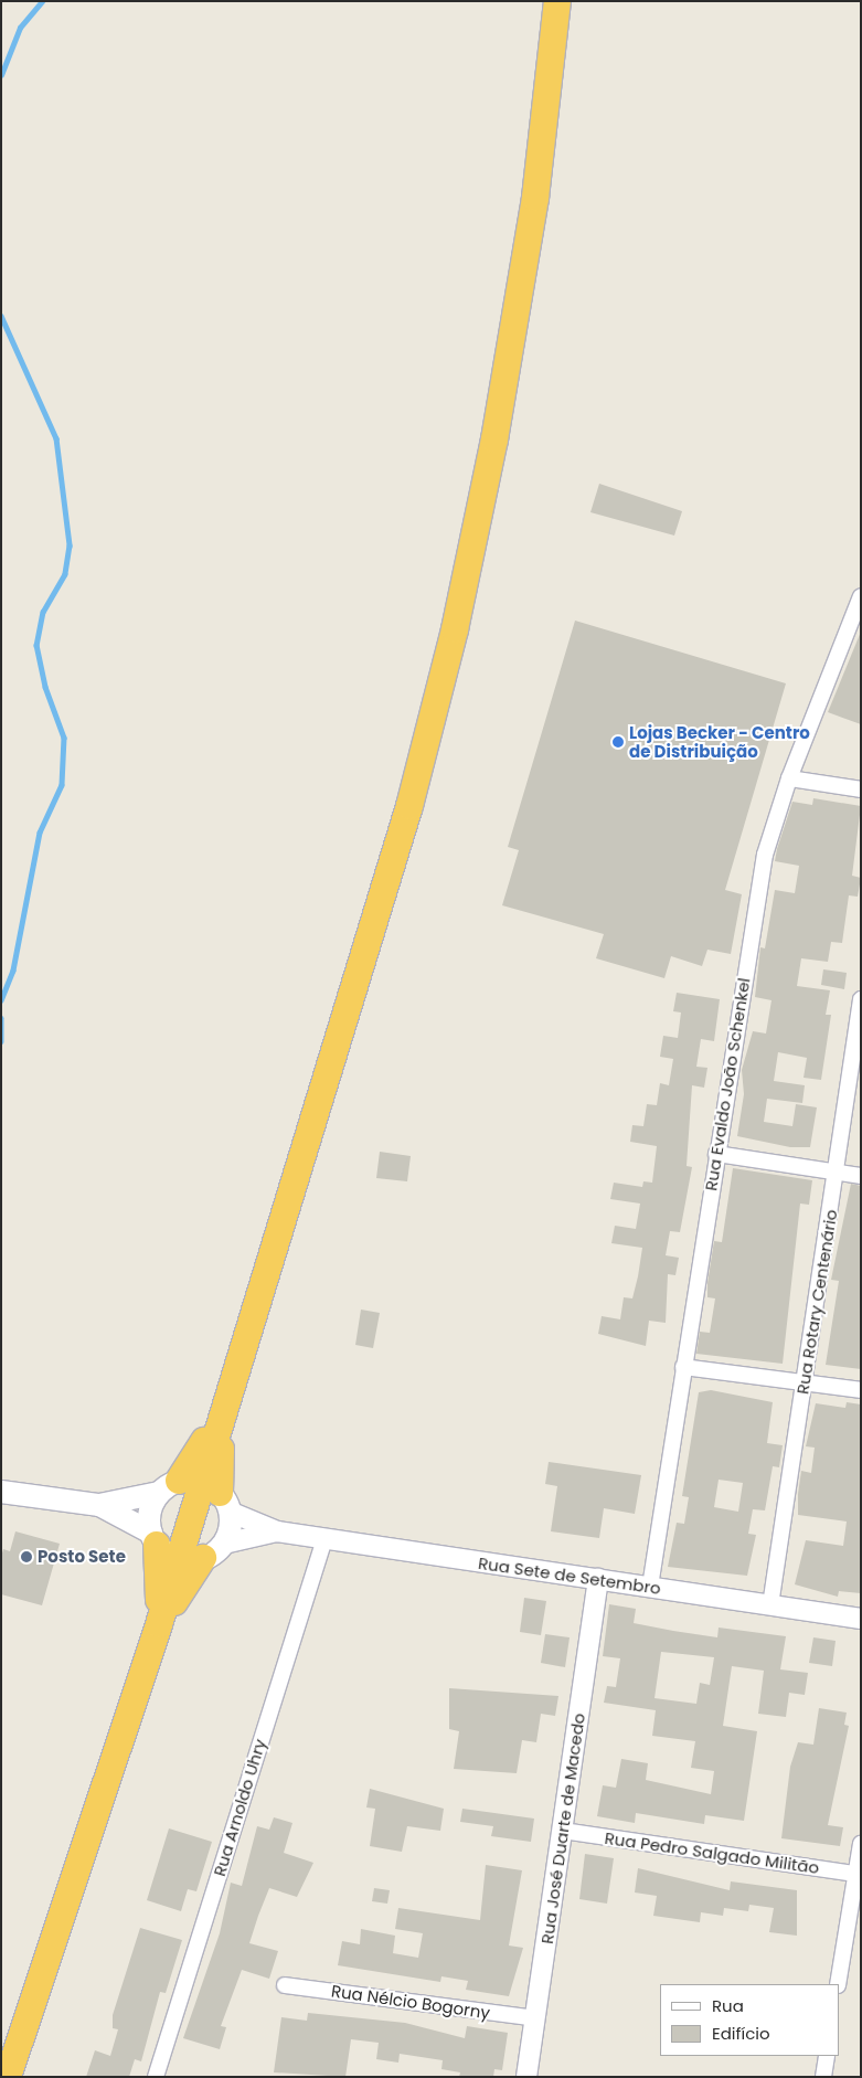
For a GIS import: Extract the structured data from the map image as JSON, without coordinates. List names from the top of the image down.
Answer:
{
  "streets": {
    "street": [
      "Rua Evaldo João Schenkel",
      "Rua Rotary Centenário",
      "Rua Sete de Setembro",
      "Rua Arnoldo Uhry",
      "Rua José Duarte de Macedo",
      "Rua Pedro Salgado Militão",
      "Rua Nélcio Bogorny"
    ]
  },
  "crossings": [
    ["Rua Evaldo João Schenkel", "Rua Sete de Setembro"],
    ["Rua Rotary Centenário", "Rua Sete de Setembro"],
    ["Rua Sete de Setembro", "Rua Arnoldo Uhry"],
    ["Rua Sete de Setembro", "Rua José Duarte de Macedo"],
    ["Rua José Duarte de Macedo", "Rua Pedro Salgado Militão"],
    ["Rua José Duarte de Macedo", "Rua Nélcio Bogorny"]
  ],
  "places": ["Lojas Becker - Centro de Distribuição", "Posto Sete"],
  "legend": ["Rua", "Edifício"]
}
